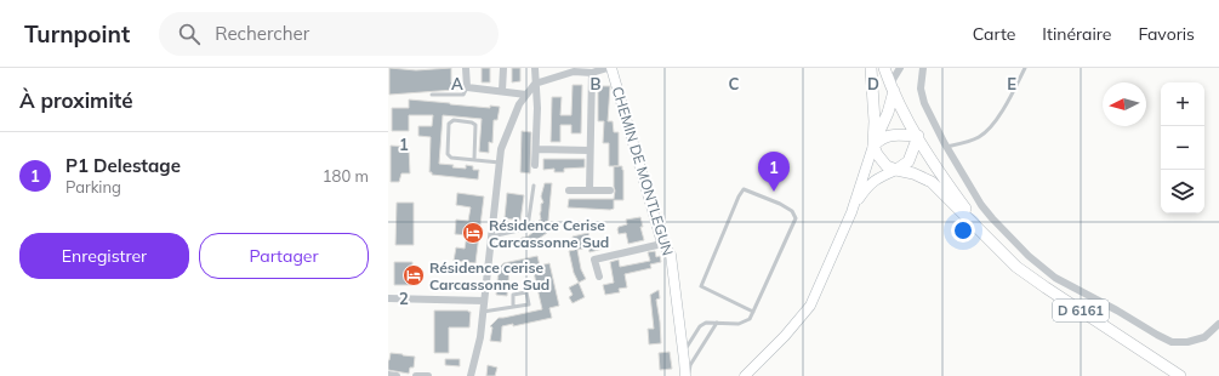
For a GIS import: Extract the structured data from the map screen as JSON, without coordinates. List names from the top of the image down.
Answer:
{
  "streets": {
    "main road": ["D 6161"],
    "street": ["CHEMIN DE MONTLEGUN"]
  },
  "places": {
    "hotel": ["Résidence Cerise Carcassonne Sud", "Résidence cerise Carcassonne Sud"]
  },
  "north": "left",
  "page": {
    "header": "Turnpoint",
    "search": "Rechercher",
    "nav": ["Carte", "Itinéraire", "Favoris"],
    "heading": "À proximité",
    "map_buttons": ["+", "−"],
    "list": [
      {
        "mark": "1",
        "name": "P1 Delestage",
        "note": "Parking",
        "value": "180 m"
      }
    ],
    "pins": "1",
    "buttons": ["Enregistrer", "Partager"]
  },
  "grid": {
    "columns": [
      "A",
      "B",
      "C",
      "D",
      "E"
    ],
    "rows": ["1", "2"]
  }
}
